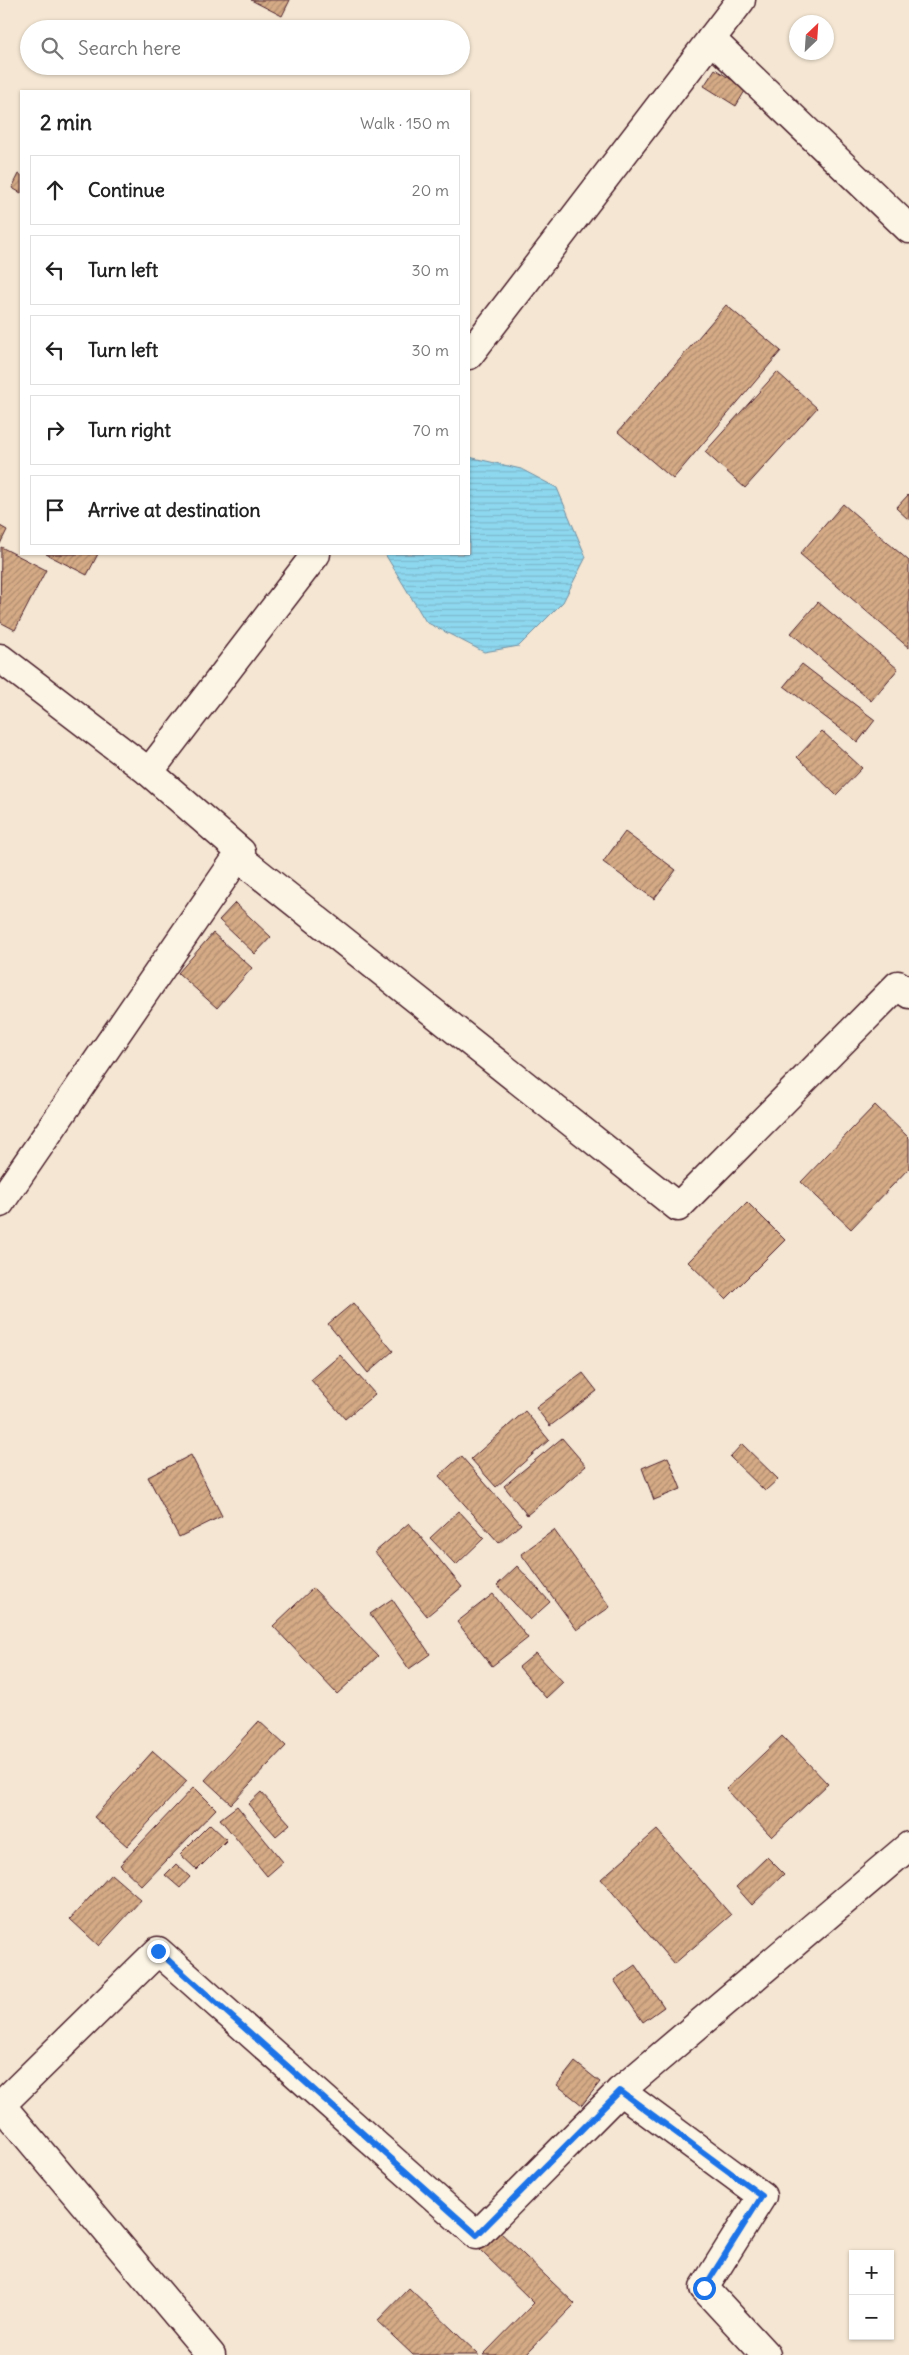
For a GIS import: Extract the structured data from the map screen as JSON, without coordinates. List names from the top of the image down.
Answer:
{
  "north": "top right",
  "page": {
    "search": "Search here",
    "heading": ["2 min", "Walk · 150 m"],
    "list": [
      ["Continue", "20 m"],
      ["Turn left", "30 m"],
      ["Turn left", "30 m"],
      ["Turn right", "70 m"],
      "Arrive at destination"
    ],
    "map_buttons": ["+", "−"]
  }
}
